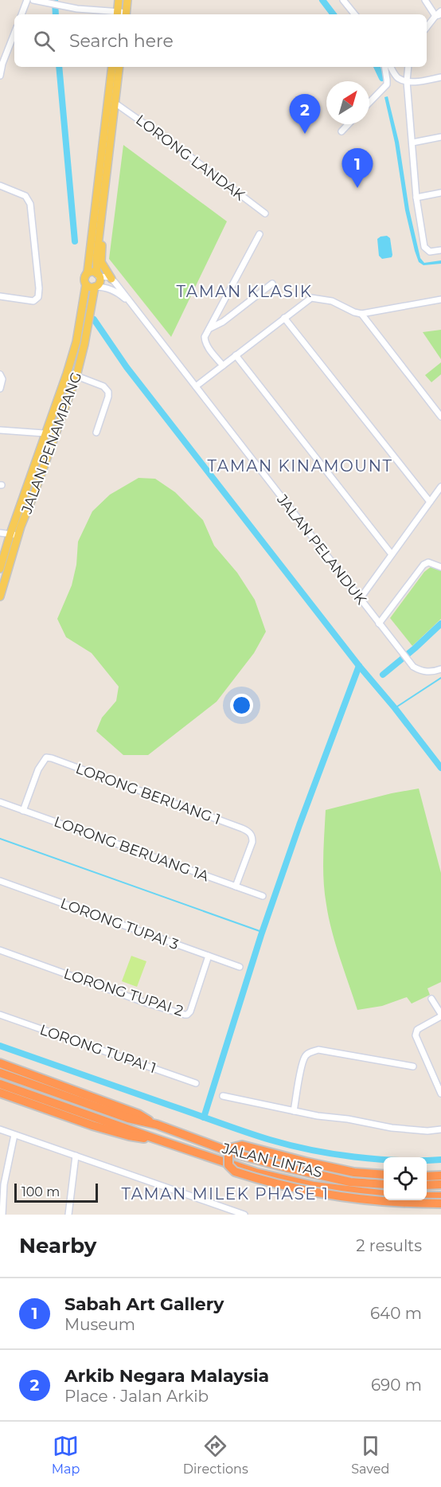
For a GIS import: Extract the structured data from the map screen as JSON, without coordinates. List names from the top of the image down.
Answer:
{
  "streets": {
    "highway": ["JALAN LINTAS"],
    "main road": ["JALAN PENAMPANG"],
    "street": [
      "LORONG LANDAK",
      "JALAN PELANDUK",
      "LORONG BERUANG 1",
      "LORONG BERUANG 1A",
      "LORONG TUPAI 3",
      "LORONG TUPAI 2",
      "LORONG TUPAI 1"
    ]
  },
  "crossings": [
    ["LORONG LANDAK", "JALAN PENAMPANG"],
    ["JALAN PENAMPANG", "JALAN PELANDUK"],
    ["LORONG BERUANG 1", "LORONG BERUANG 1A"],
    ["LORONG TUPAI 3", "LORONG TUPAI 2"]
  ],
  "districts": ["TAMAN KLASIK", "TAMAN KINAMOUNT", "TAMAN MILEK PHASE 1"],
  "scale_bar": "100 m",
  "north": "top right",
  "page": {
    "search": "Search here",
    "pins": ["2", "1"],
    "scale": "100 m",
    "heading": ["Nearby", "2 results"],
    "list": [
      {
        "mark": "1",
        "name": "Sabah Art Gallery",
        "note": "Museum",
        "value": "640 m"
      },
      {
        "mark": "2",
        "name": "Arkib Negara Malaysia",
        "note": "Place · Jalan Arkib",
        "value": "690 m"
      }
    ],
    "nav": ["Map", "Directions", "Saved"]
  }
}
